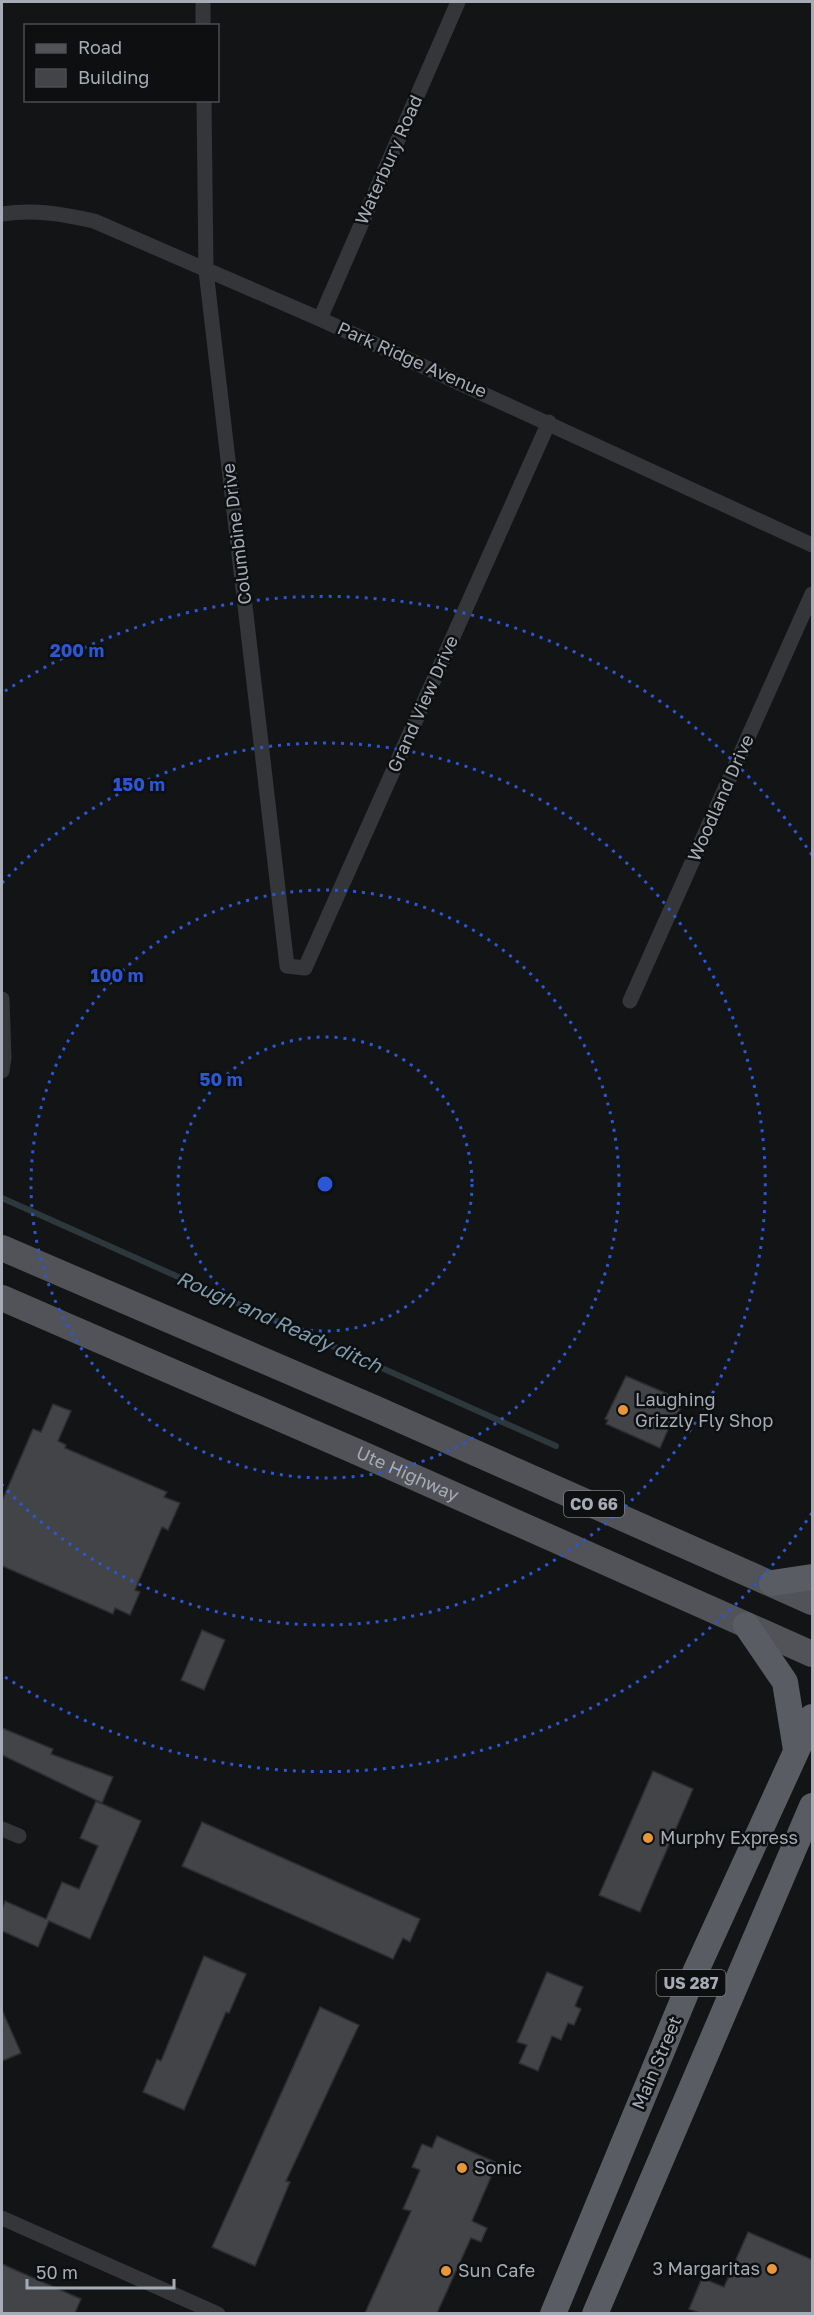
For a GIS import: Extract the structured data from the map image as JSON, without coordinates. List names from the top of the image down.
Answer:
{
  "streets": {
    "highway": ["US 287", "Main Street"],
    "main road": ["Ute Highway", "CO 66"],
    "street": [
      "Waterbury Road",
      "Park Ridge Avenue",
      "Columbine Drive",
      "Grand View Drive",
      "Woodland Drive"
    ]
  },
  "crossings": [
    ["Waterbury Road", "Park Ridge Avenue"],
    ["Park Ridge Avenue", "Columbine Drive"],
    ["Park Ridge Avenue", "Grand View Drive"],
    ["Columbine Drive", "Grand View Drive"]
  ],
  "water": ["Rough and Ready ditch"],
  "places": [
    "Laughing Grizzly Fly Shop",
    "Murphy Express",
    "Sonic",
    "3 Margaritas",
    "Sun Cafe"
  ],
  "legend": ["Road", "Building"],
  "scale_bar": "50 m",
  "rings": [
    "200 m",
    "150 m",
    "100 m",
    "50 m"
  ]
}
